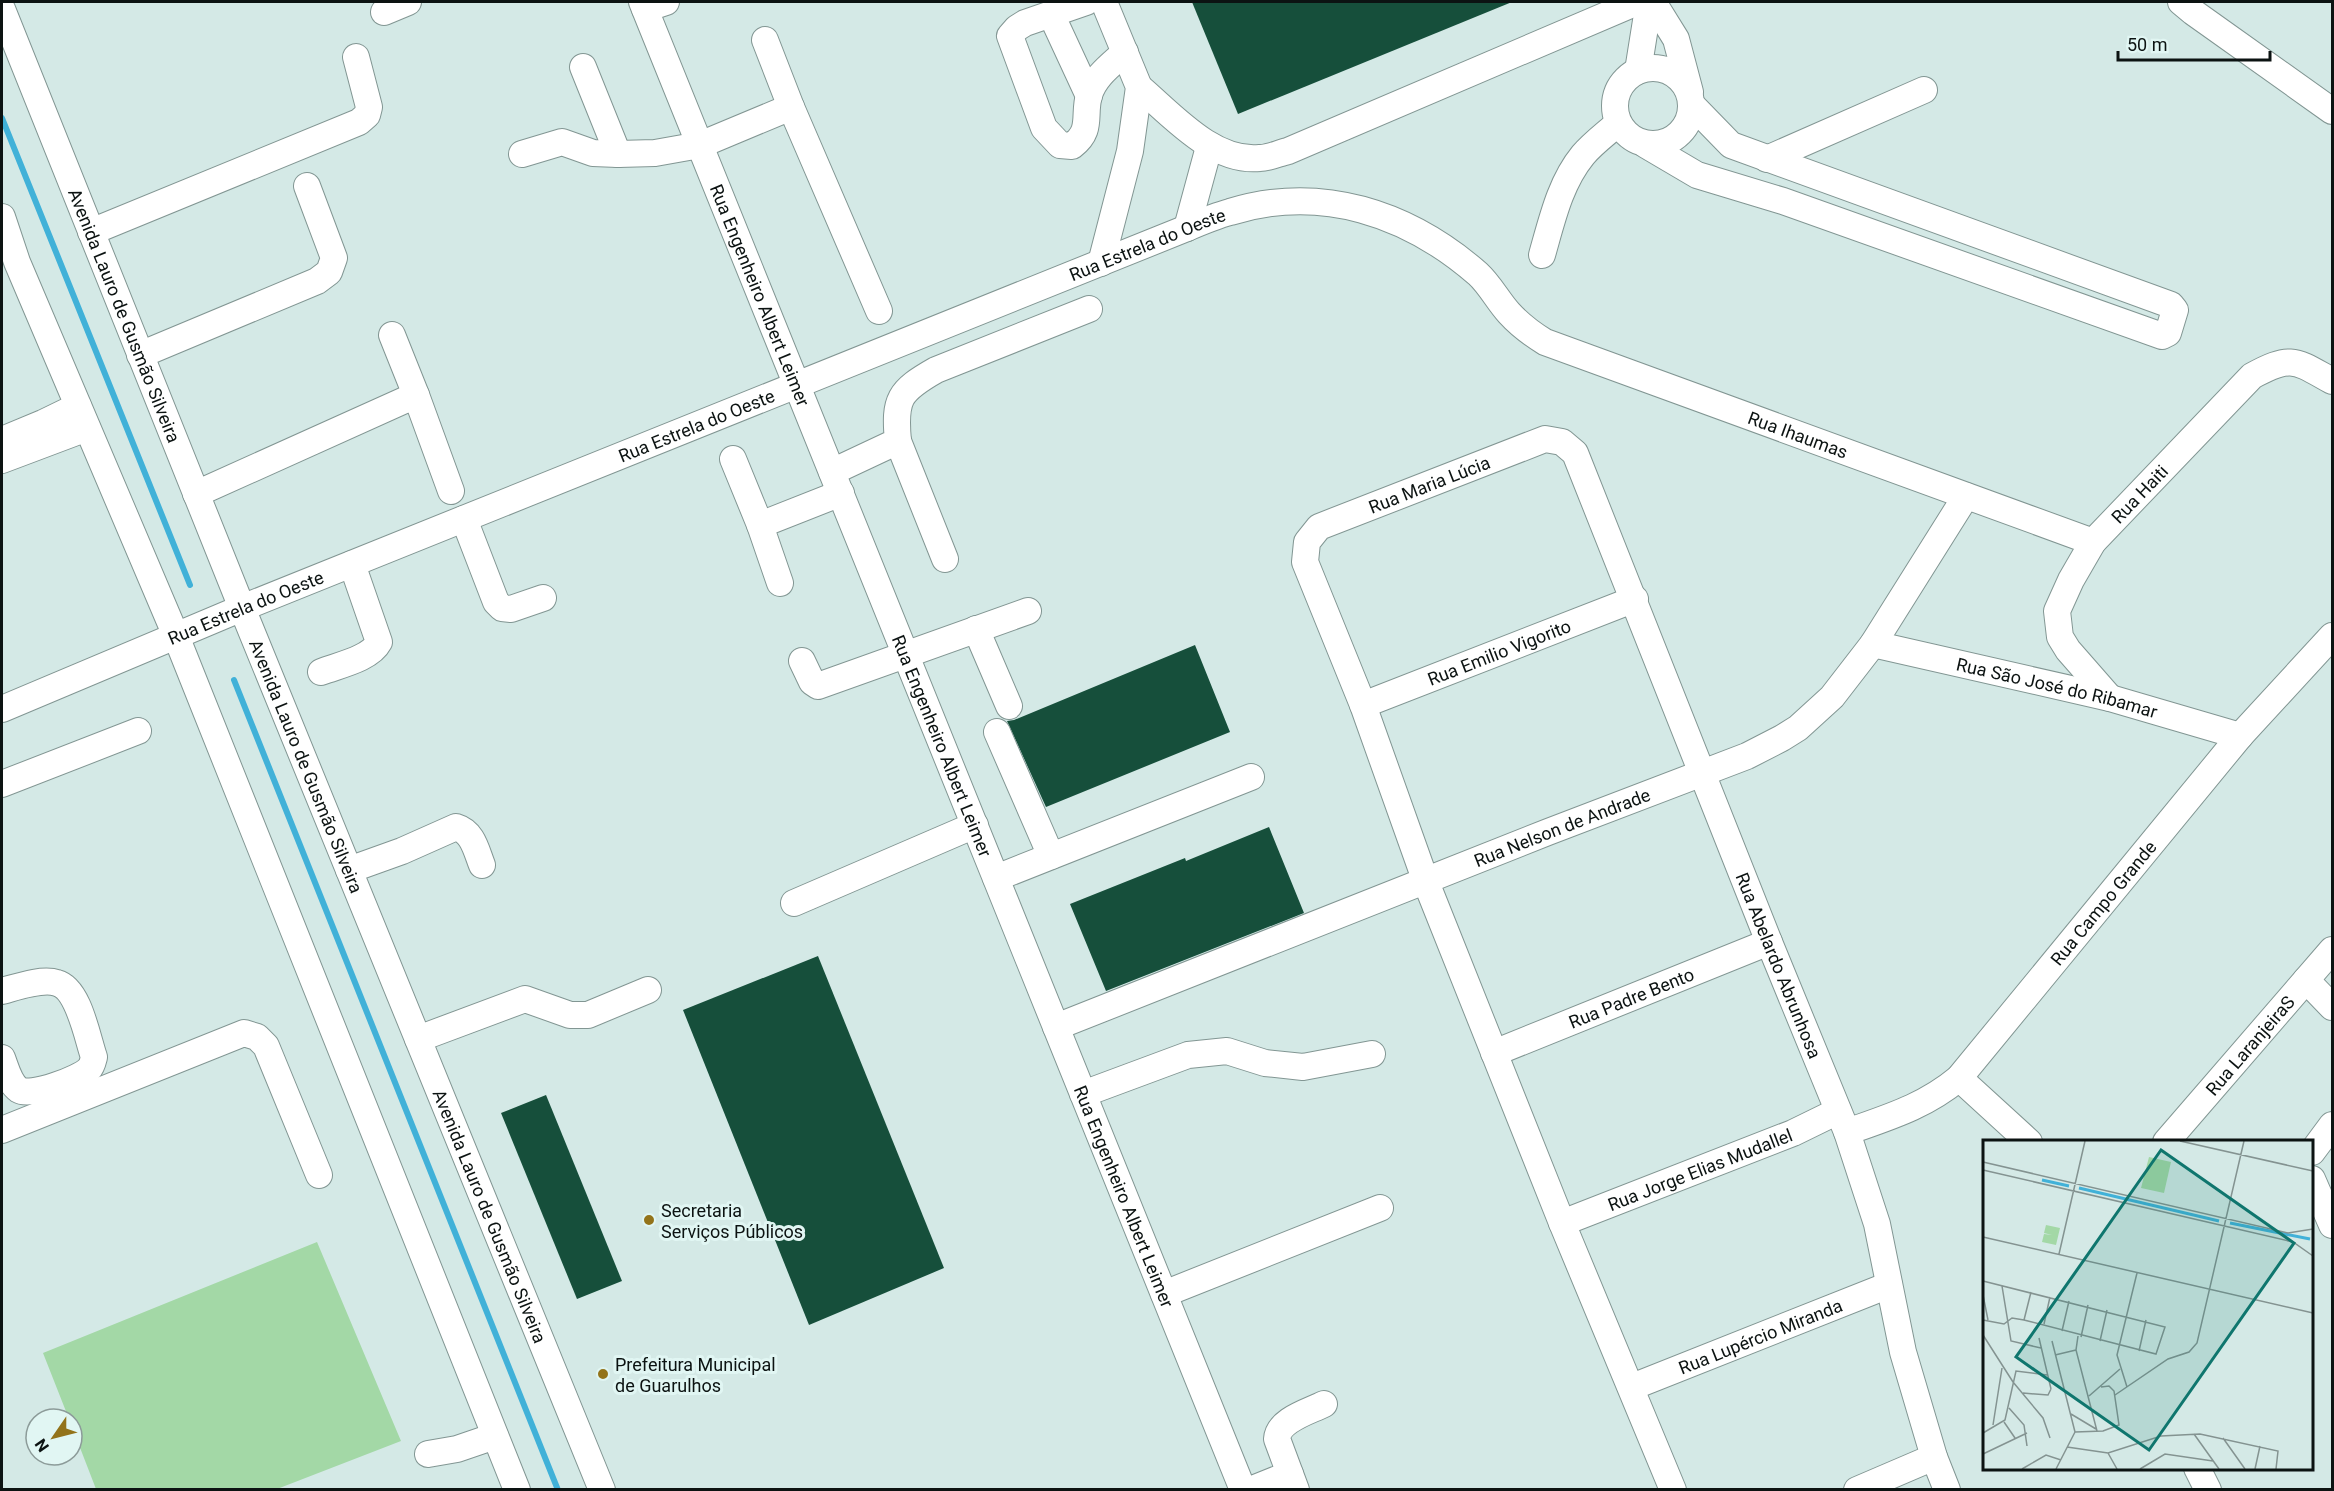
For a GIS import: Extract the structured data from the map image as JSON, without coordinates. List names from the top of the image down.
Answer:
{
  "streets": {
    "street": [
      "Rua Estrela do Oeste",
      "Rua Engenheiro Albert Leimer",
      "Avenida Lauro de Gusmão Silveira",
      "Rua Ihaumas",
      "Rua Maria Lúcia",
      "Rua Haiti",
      "Rua Emilio Vigorito",
      "Rua São José do Ribamar",
      "Rua Nelson de Andrade",
      "Rua Campo Grande",
      "Rua Abelardo Abrunhosa",
      "Rua Padre Bento",
      "Rua LaranjeiraS",
      "Rua Jorge Elias Mudallel",
      "Rua Lupércio Miranda"
    ]
  },
  "crossings": [
    ["Rua Estrela do Oeste", "Rua Engenheiro Albert Leimer"],
    ["Rua Estrela do Oeste", "Avenida Lauro de Gusmão Silveira"],
    ["Rua Estrela do Oeste", "Rua Ihaumas"],
    ["Rua Engenheiro Albert Leimer", "Rua Nelson de Andrade"],
    ["Rua Ihaumas", "Rua Haiti"],
    ["Rua Ihaumas", "Rua Nelson de Andrade"],
    ["Rua Maria Lúcia", "Rua Emilio Vigorito"],
    ["Rua Maria Lúcia", "Rua Abelardo Abrunhosa"],
    ["Rua Haiti", "Rua São José do Ribamar"],
    ["Rua Emilio Vigorito", "Rua Abelardo Abrunhosa"],
    ["Rua São José do Ribamar", "Rua Nelson de Andrade"],
    ["Rua São José do Ribamar", "Rua Campo Grande"],
    ["Rua Nelson de Andrade", "Rua Abelardo Abrunhosa"],
    ["Rua Campo Grande", "Rua Abelardo Abrunhosa"],
    ["Rua Campo Grande", "Rua Jorge Elias Mudallel"],
    ["Rua Abelardo Abrunhosa", "Rua Padre Bento"],
    ["Rua Abelardo Abrunhosa", "Rua Jorge Elias Mudallel"],
    ["Rua Abelardo Abrunhosa", "Rua Lupércio Miranda"]
  ],
  "places": ["Secretaria Serviços Públicos", "Prefeitura Municipal de Guarulhos"],
  "scale_bar": "50 m",
  "north": "bottom left"
}
